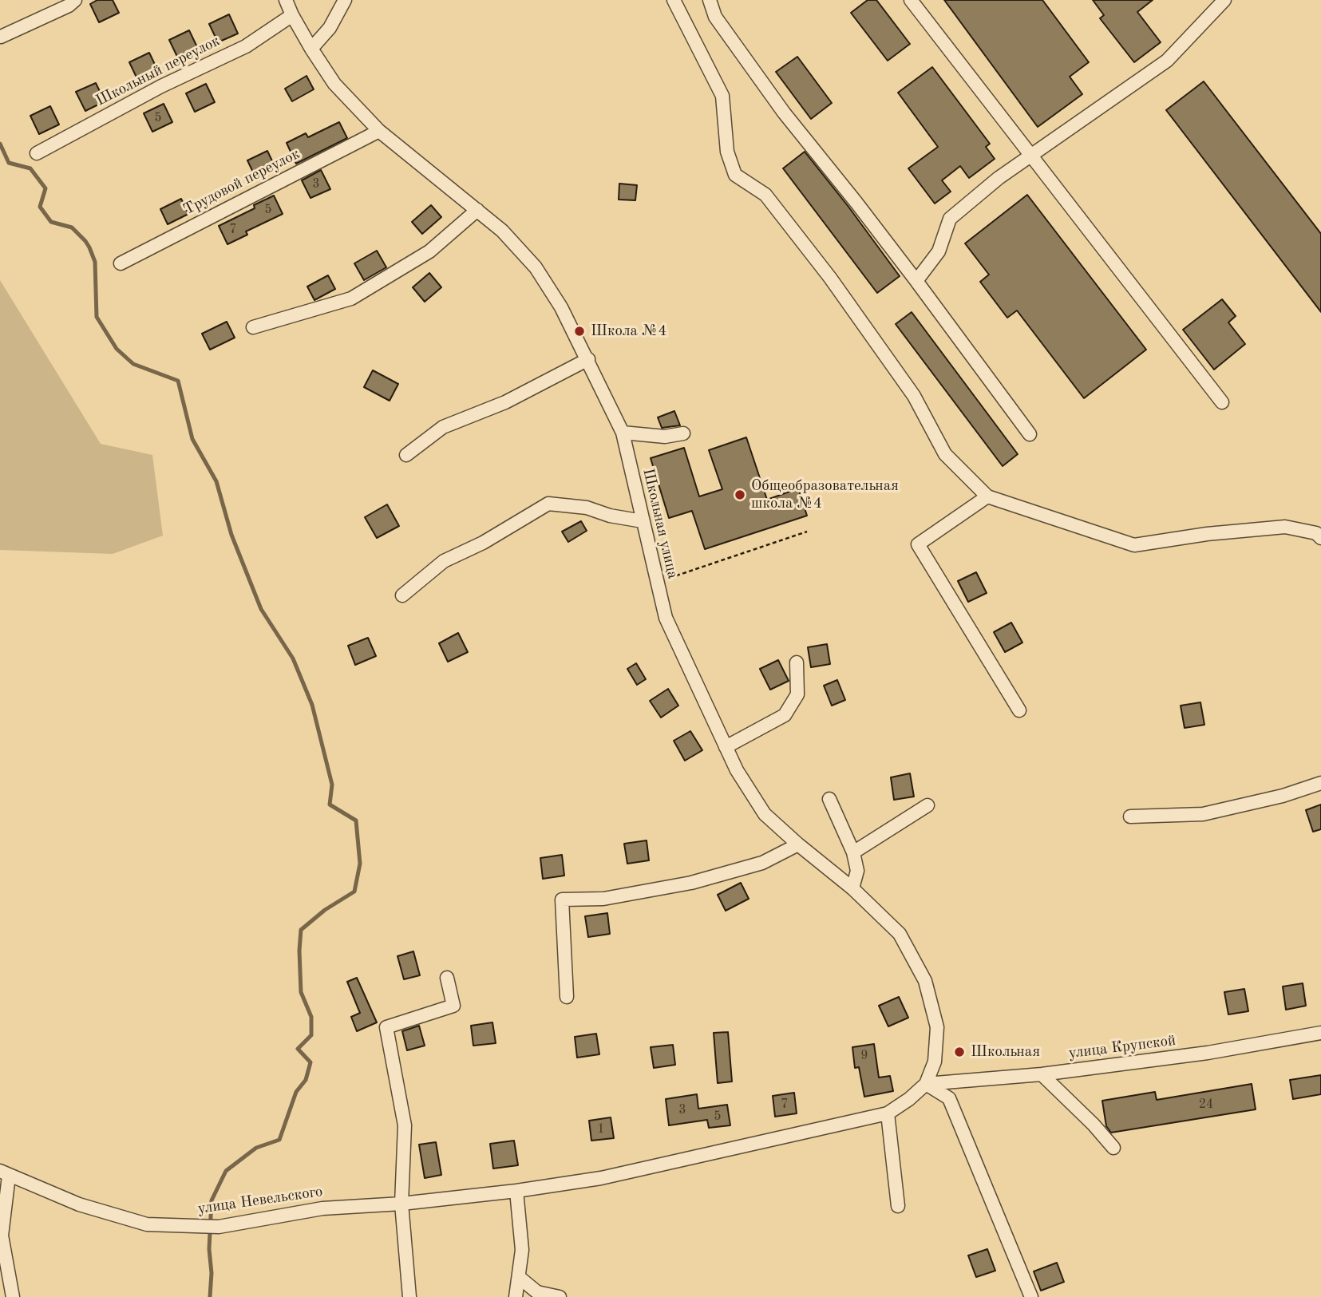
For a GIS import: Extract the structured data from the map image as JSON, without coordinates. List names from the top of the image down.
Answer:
{
  "streets": {
    "street": [
      "Школьный переулок",
      "Трудовой переулок",
      "Школьная улица",
      "улица Крупской",
      "улица Невельского"
    ]
  },
  "crossings": [
    ["Школьный переулок", "Школьная улица"],
    ["Трудовой переулок", "Школьная улица"],
    ["Школьная улица", "улица Крупской"]
  ],
  "places": ["Школа №4", "Общеобразовательная школа №4", "Школьная"],
  "house_numbers": [
    "5",
    "3",
    "5",
    "7",
    "9",
    "7",
    "24",
    "3",
    "5",
    "1"
  ]
}
